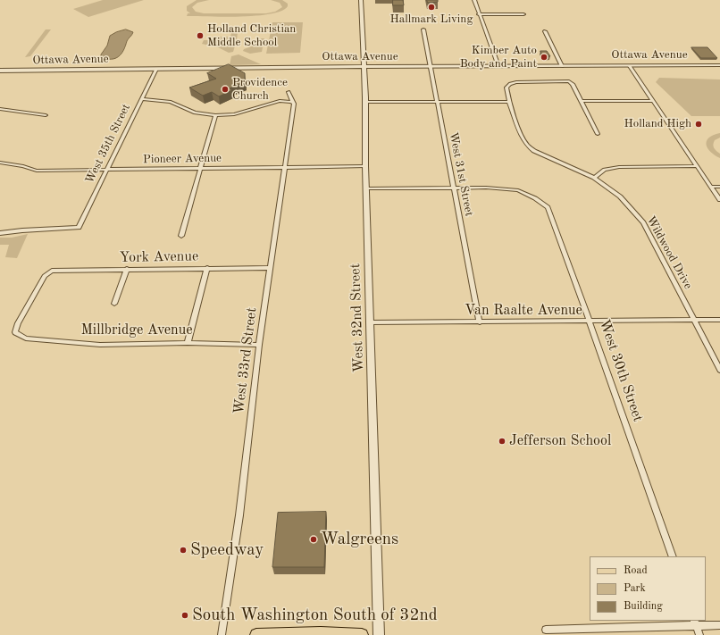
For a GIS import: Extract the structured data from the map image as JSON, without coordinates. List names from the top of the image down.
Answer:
{
  "streets": {
    "street": [
      "Ottawa Avenue",
      "West 35th Street",
      "Pioneer Avenue",
      "West 31st Street",
      "Wildwood Drive",
      "York Avenue",
      "Van Raalte Avenue",
      "West 32nd Street",
      "Millbridge Avenue",
      "West 33rd Street",
      "West 30th Street"
    ]
  },
  "crossings": [
    ["Ottawa Avenue", "West 35th Street"],
    ["Ottawa Avenue", "West 31st Street"],
    ["Ottawa Avenue", "West 32nd Street"],
    ["West 35th Street", "Pioneer Avenue"],
    ["Pioneer Avenue", "West 32nd Street"],
    ["Pioneer Avenue", "West 33rd Street"],
    ["West 31st Street", "Van Raalte Avenue"],
    ["West 31st Street", "West 30th Street"],
    ["Wildwood Drive", "Van Raalte Avenue"],
    ["York Avenue", "Millbridge Avenue"],
    ["York Avenue", "West 33rd Street"],
    ["Van Raalte Avenue", "West 32nd Street"],
    ["Van Raalte Avenue", "West 30th Street"],
    ["West 32nd Street", "West 30th Street"],
    ["Millbridge Avenue", "West 33rd Street"]
  ],
  "places": [
    "Hallmark Living",
    "Holland Christian Middle School",
    "Kimber Auto Body and Paint",
    "Providence Church",
    "Holland High",
    "Jefferson School",
    "Walgreens",
    "Speedway",
    "South Washington South of 32nd"
  ],
  "legend": ["Road", "Park", "Building"]
}
